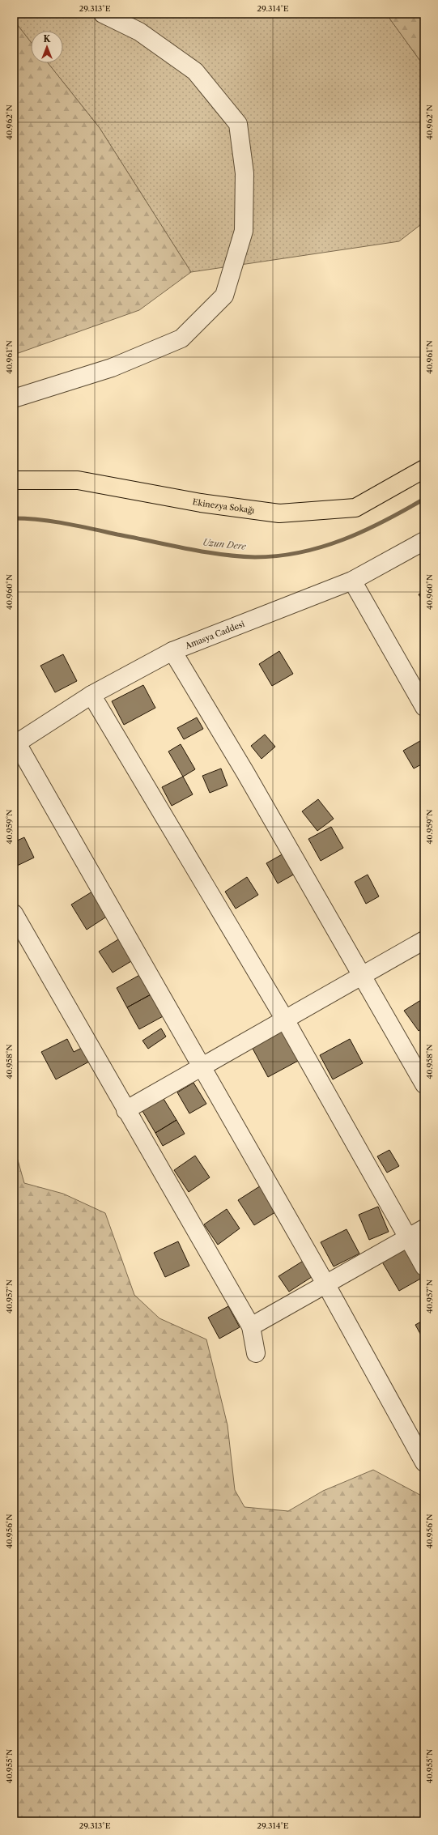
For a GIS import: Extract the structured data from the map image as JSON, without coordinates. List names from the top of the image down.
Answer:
{
  "streets": {
    "main road": ["Ekinezya Sokağı"],
    "street": ["Amasya Caddesi"]
  },
  "water": ["Uzun Dere"],
  "north": "top",
  "coordinates": [
    "29.313°E",
    "29.314°E",
    "40.962°N",
    "40.961°N",
    "40.960°N",
    "40.959°N",
    "40.958°N",
    "40.957°N",
    "40.956°N",
    "40.955°N"
  ]
}
